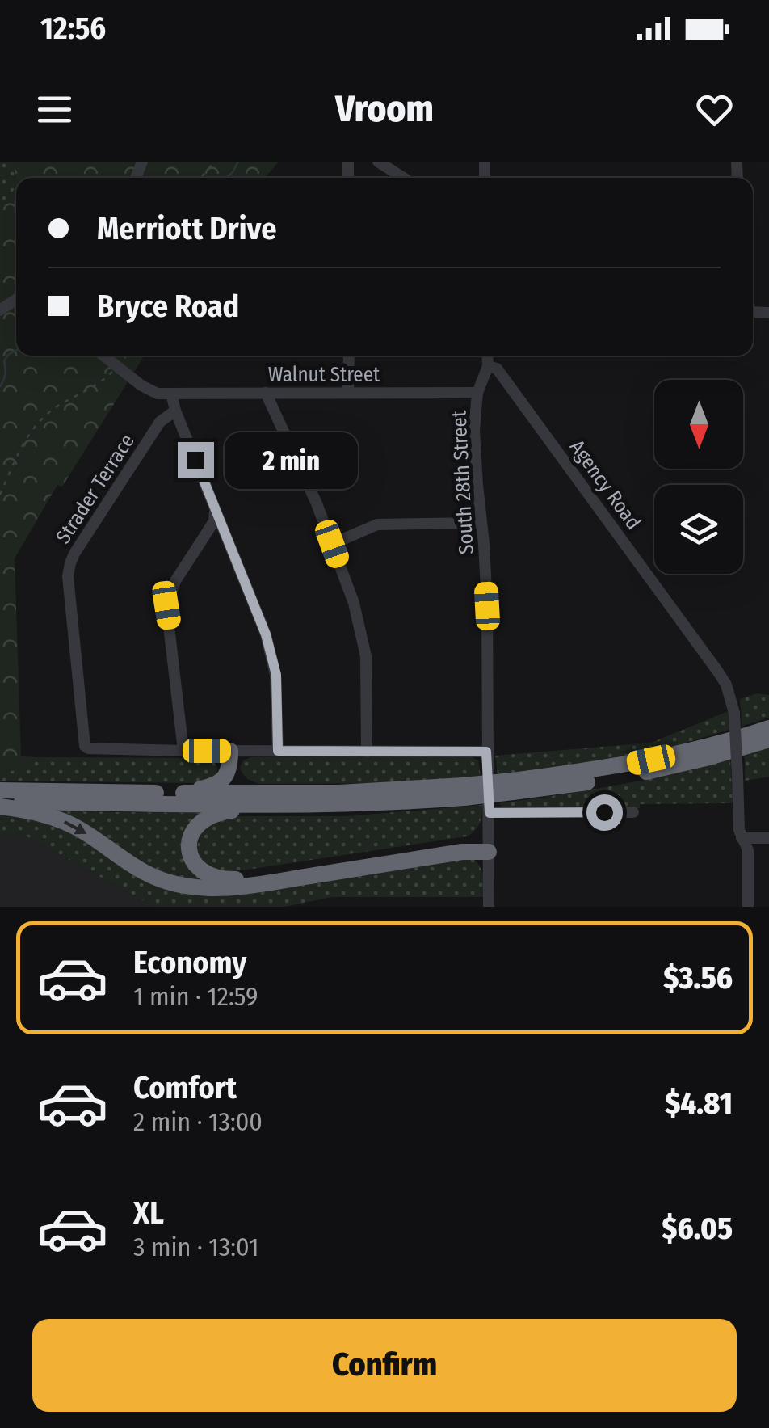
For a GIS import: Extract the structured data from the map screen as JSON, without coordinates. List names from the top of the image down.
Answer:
{
  "streets": {
    "street": [
      "Walnut Street",
      "South 28th Street",
      "Agency Road",
      "Strader Terrace"
    ]
  },
  "crossings": [
    ["Walnut Street", "South 28th Street"],
    ["South 28th Street", "Agency Road"]
  ],
  "north": "bottom",
  "page": {
    "status": "12:56",
    "header": "Vroom",
    "banner": ["Merriott Drive", "Bryce Road"],
    "bubble": "2 min",
    "list": [
      {
        "name": "Economy",
        "note": "1 min · 12:59",
        "value": "$3.56"
      },
      {
        "name": "Comfort",
        "note": "2 min · 13:00",
        "value": "$4.81"
      },
      {
        "name": "XL",
        "note": "3 min · 13:01",
        "value": "$6.05"
      }
    ],
    "buttons": "Confirm"
  }
}
